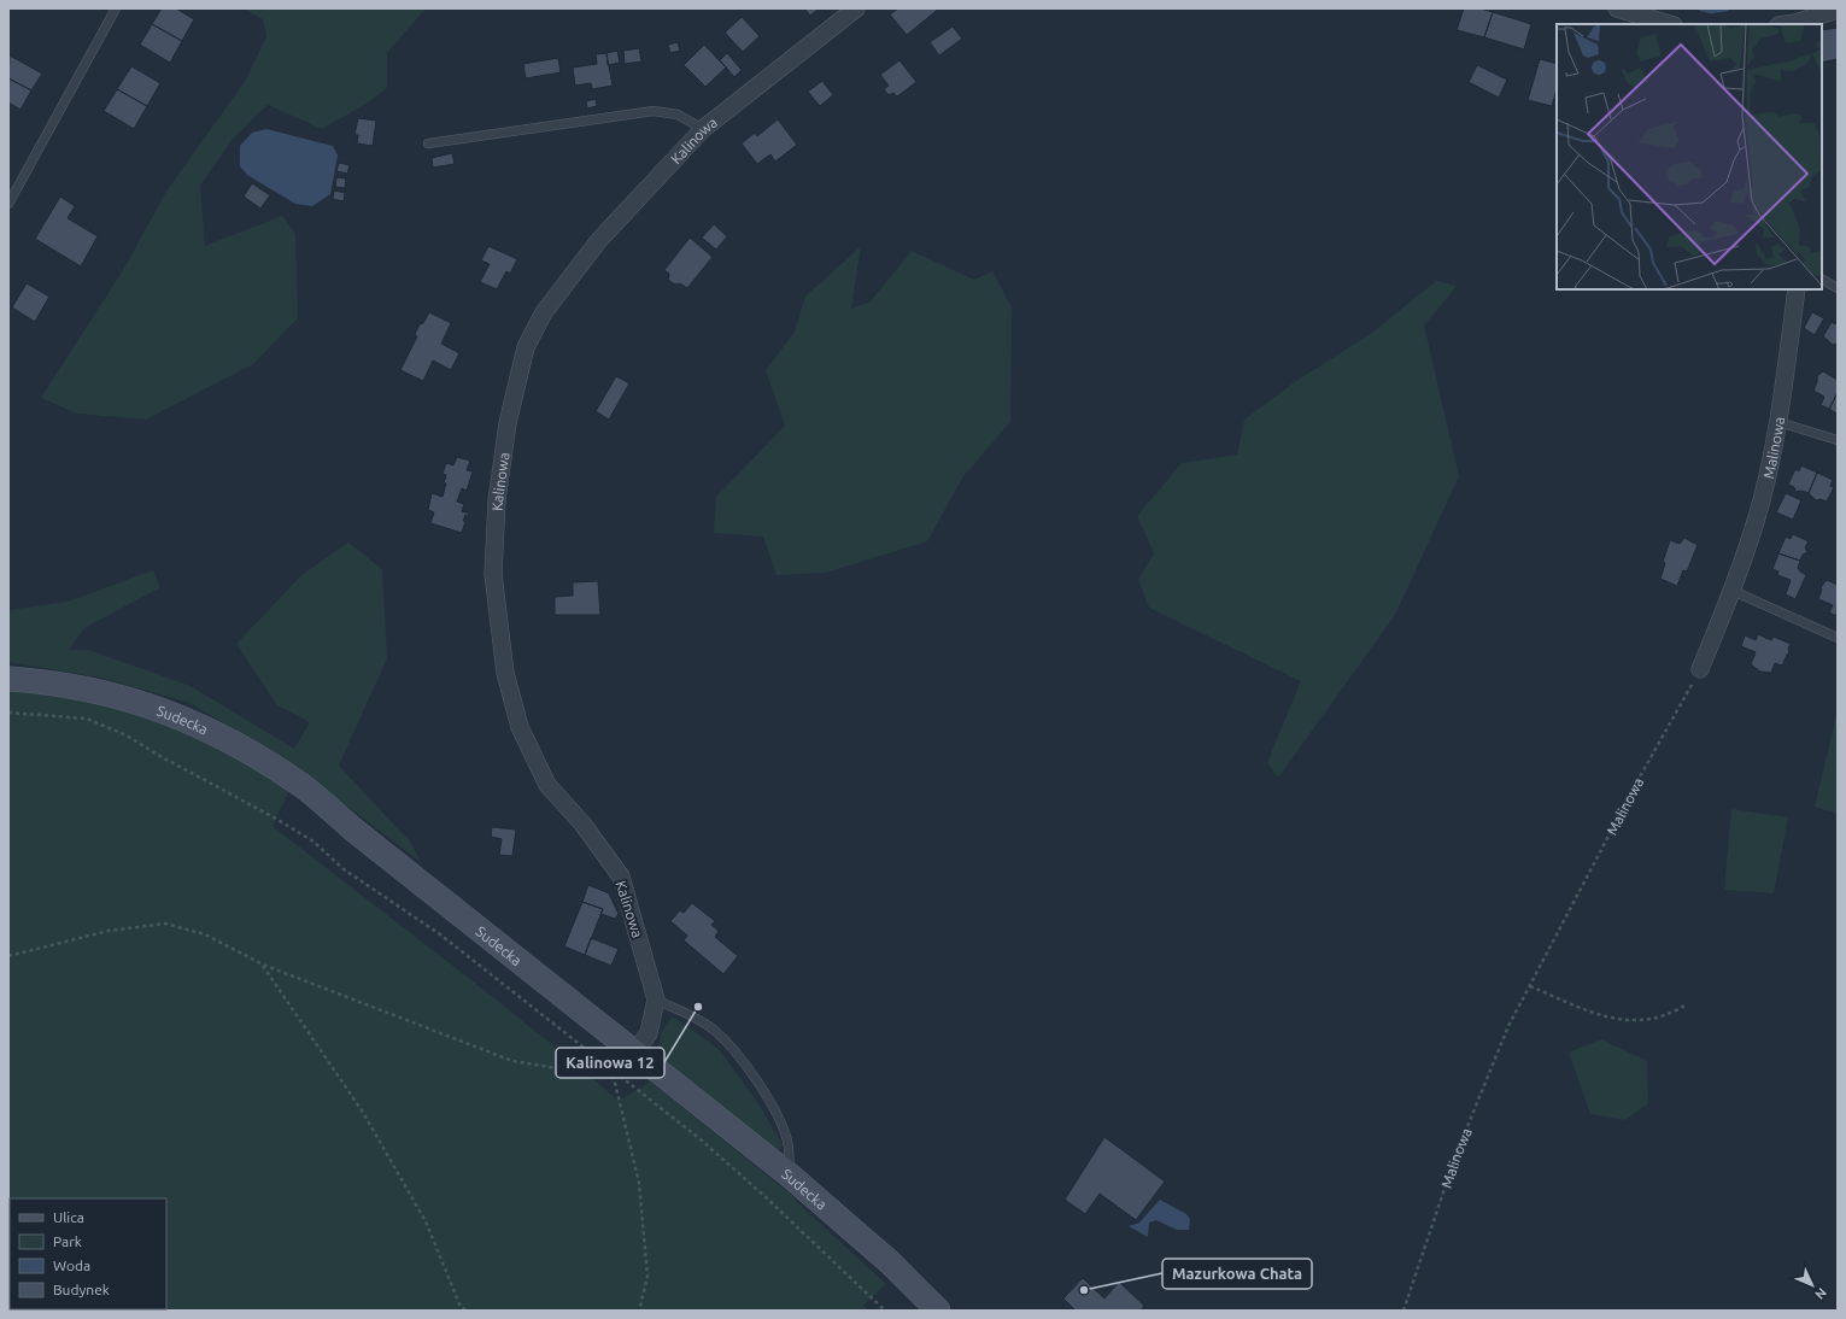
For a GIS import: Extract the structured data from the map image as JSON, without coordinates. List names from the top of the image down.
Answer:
{
  "streets": {
    "main road": ["Sudecka"],
    "street": ["Kalinowa", "Malinowa"]
  },
  "crossings": [
    ["Kalinowa", "Sudecka"]
  ],
  "places": ["Kalinowa 12", "Mazurkowa Chata"],
  "legend": [
    "Ulica",
    "Park",
    "Woda",
    "Budynek"
  ],
  "north": "bottom right"
}
